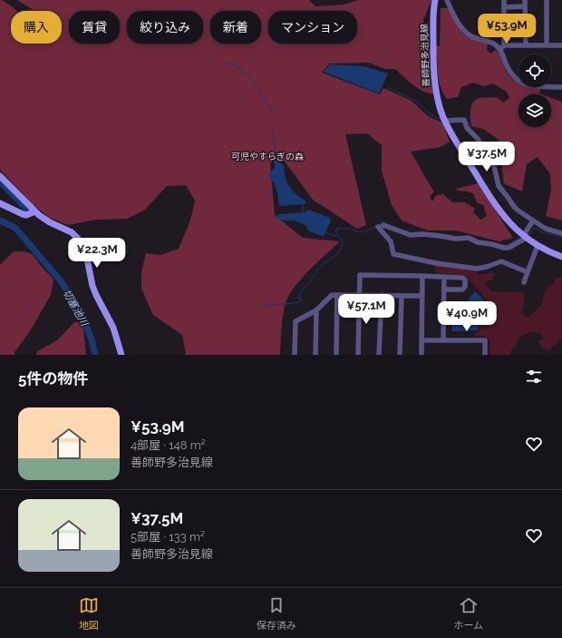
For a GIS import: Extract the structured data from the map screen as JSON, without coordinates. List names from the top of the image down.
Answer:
{
  "streets": {
    "main road": ["善師野多治見線"]
  },
  "water": ["切塞池川"],
  "parks": ["可児やすらぎの森"],
  "page": {
    "chip": [
      "購入",
      "賃貸",
      "絞り込み",
      "新着",
      "マンション"
    ],
    "price": [
      "¥53.9M",
      "¥37.5M",
      "¥22.3M",
      "¥57.1M",
      "¥40.9M"
    ],
    "heading": "5件の物件",
    "list": [
      {
        "name": "¥53.9M",
        "note": "4部屋 · 148 m² · 善師野多治見線"
      },
      {
        "name": "¥37.5M",
        "note": "5部屋 · 133 m² · 善師野多治見線"
      }
    ],
    "tabs": ["地図", "保存済み", "ホーム"]
  }
}
